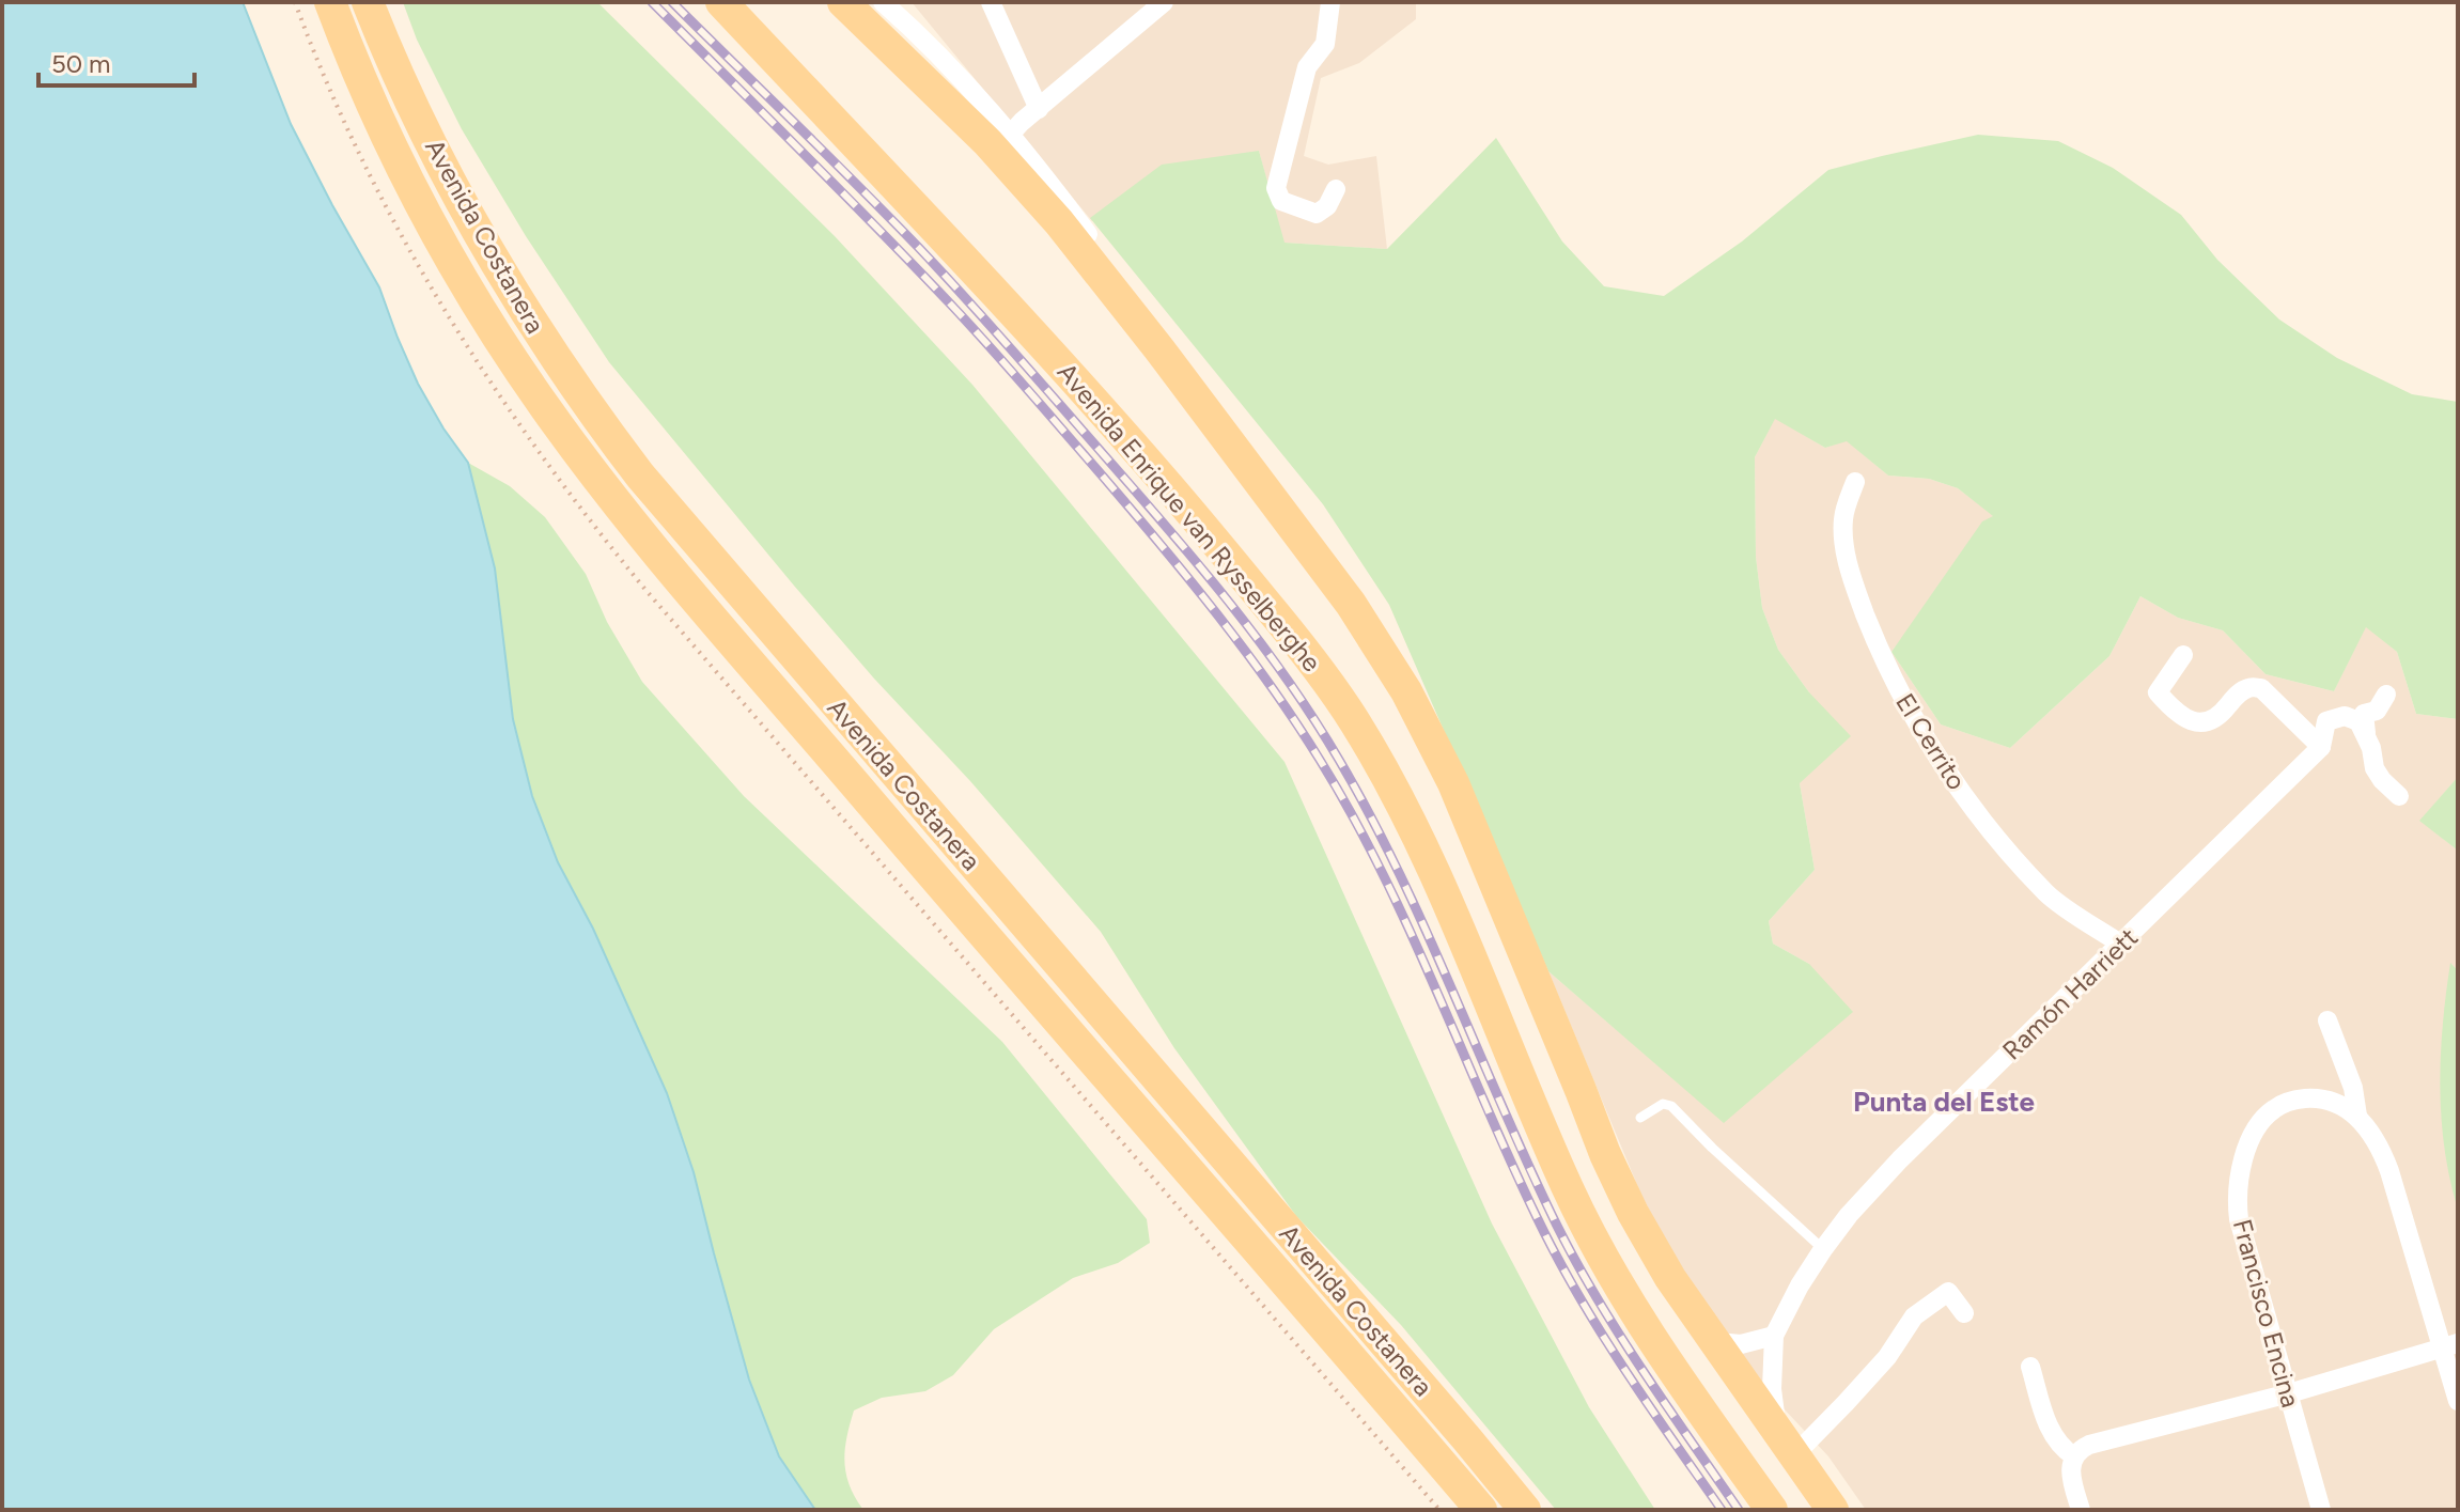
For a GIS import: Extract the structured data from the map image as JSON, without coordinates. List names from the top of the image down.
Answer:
{
  "streets": {
    "main road": ["Avenida Costanera", "Avenida Enrique van Rysselberghe"],
    "street": ["El Cerrito", "Ramón Harriett", "Francisco Encina"]
  },
  "crossings": [
    ["El Cerrito", "Ramón Harriett"]
  ],
  "districts": ["Punta del Este"],
  "scale_bar": "50 m"
}
